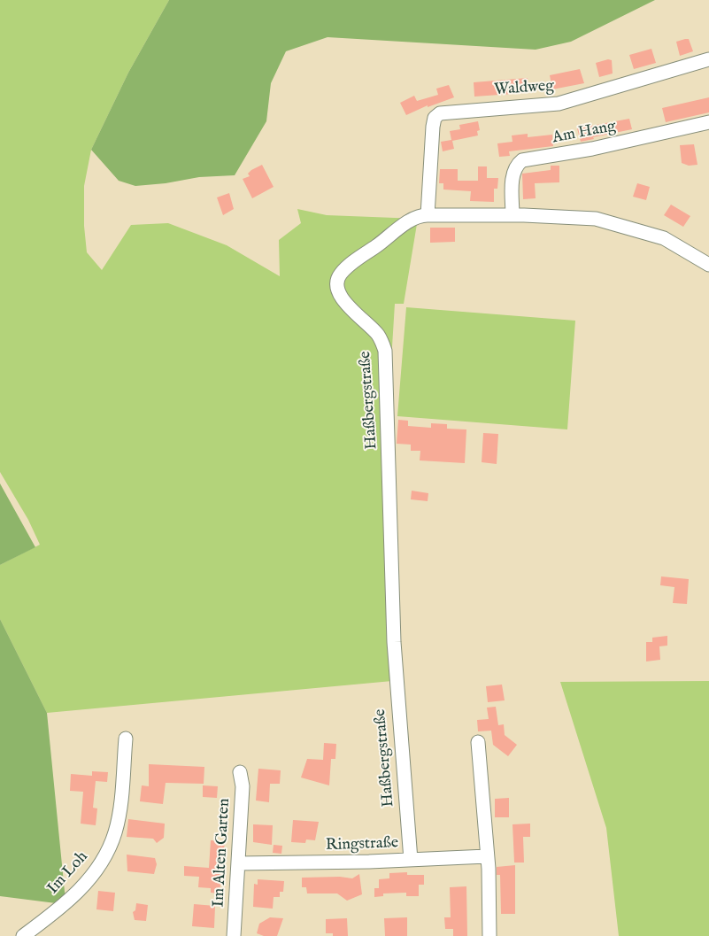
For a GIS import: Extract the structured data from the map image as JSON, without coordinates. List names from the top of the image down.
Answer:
{
  "streets": {
    "street": [
      "Waldweg",
      "Am Hang",
      "Haßbergstraße",
      "Ringstraße",
      "Im Alten Garten",
      "Im Loh"
    ]
  },
  "crossings": [
    ["Waldweg", "Haßbergstraße"],
    ["Am Hang", "Haßbergstraße"],
    ["Haßbergstraße", "Ringstraße"],
    ["Ringstraße", "Im Alten Garten"]
  ]
}
